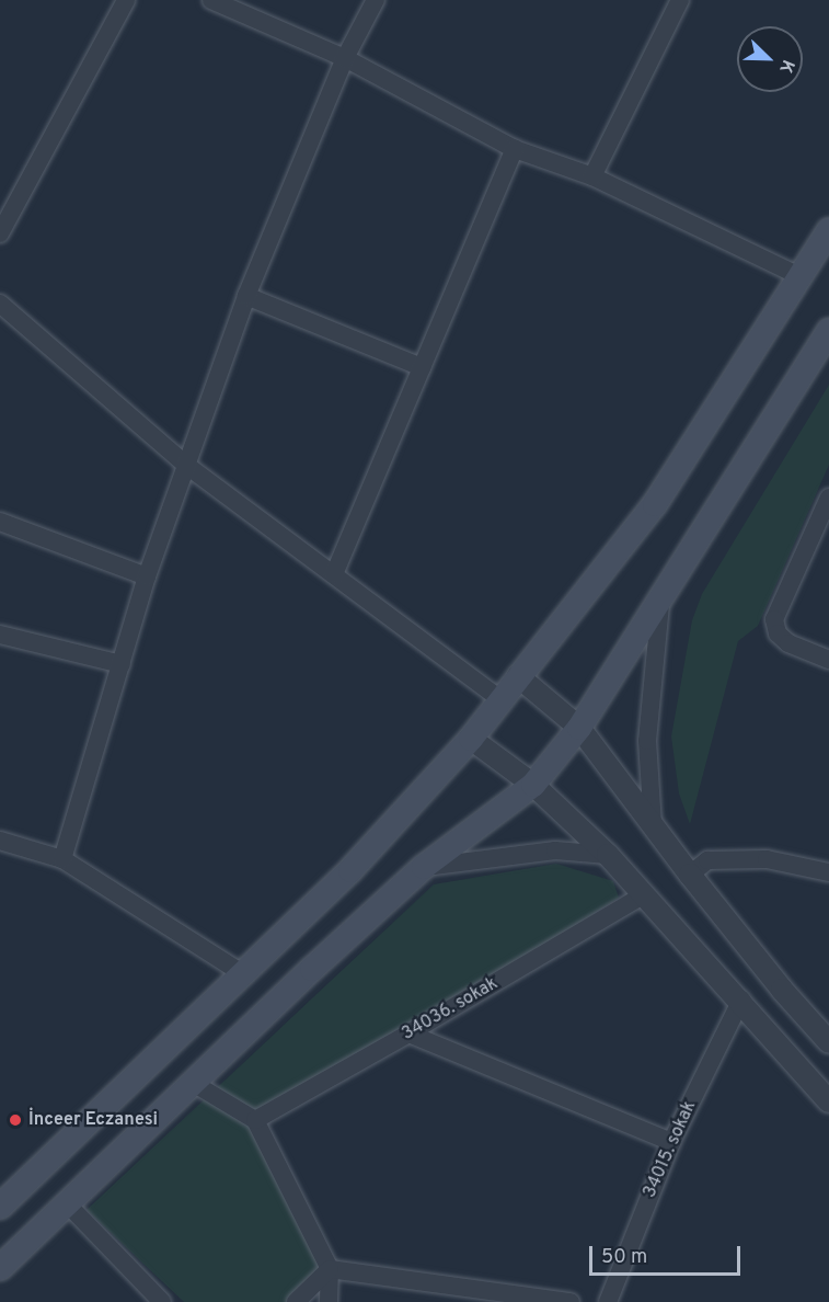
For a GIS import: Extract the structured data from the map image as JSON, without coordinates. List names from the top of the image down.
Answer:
{
  "streets": {
    "street": ["34036. sokak", "34015. sokak"]
  },
  "places": ["İnceer Eczanesi"],
  "scale_bar": "50 m",
  "north": "bottom right"
}
